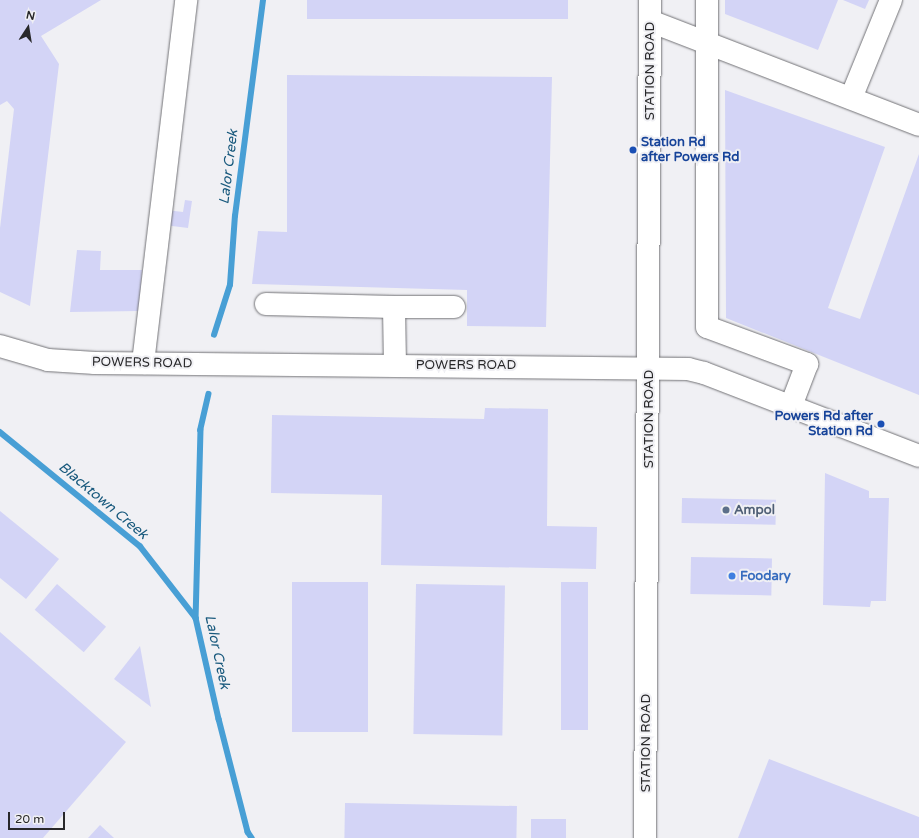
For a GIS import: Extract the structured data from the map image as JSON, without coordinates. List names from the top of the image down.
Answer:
{
  "streets": {
    "street": ["STATION ROAD", "POWERS ROAD"]
  },
  "crossings": [
    ["STATION ROAD", "POWERS ROAD"]
  ],
  "water": ["Lalor Creek", "Blacktown Creek"],
  "places": [
    "Station Rd after Powers Rd",
    "Powers Rd after Station Rd",
    "Ampol",
    "Foodary"
  ],
  "scale_bar": "20 m",
  "north": "top"
}
